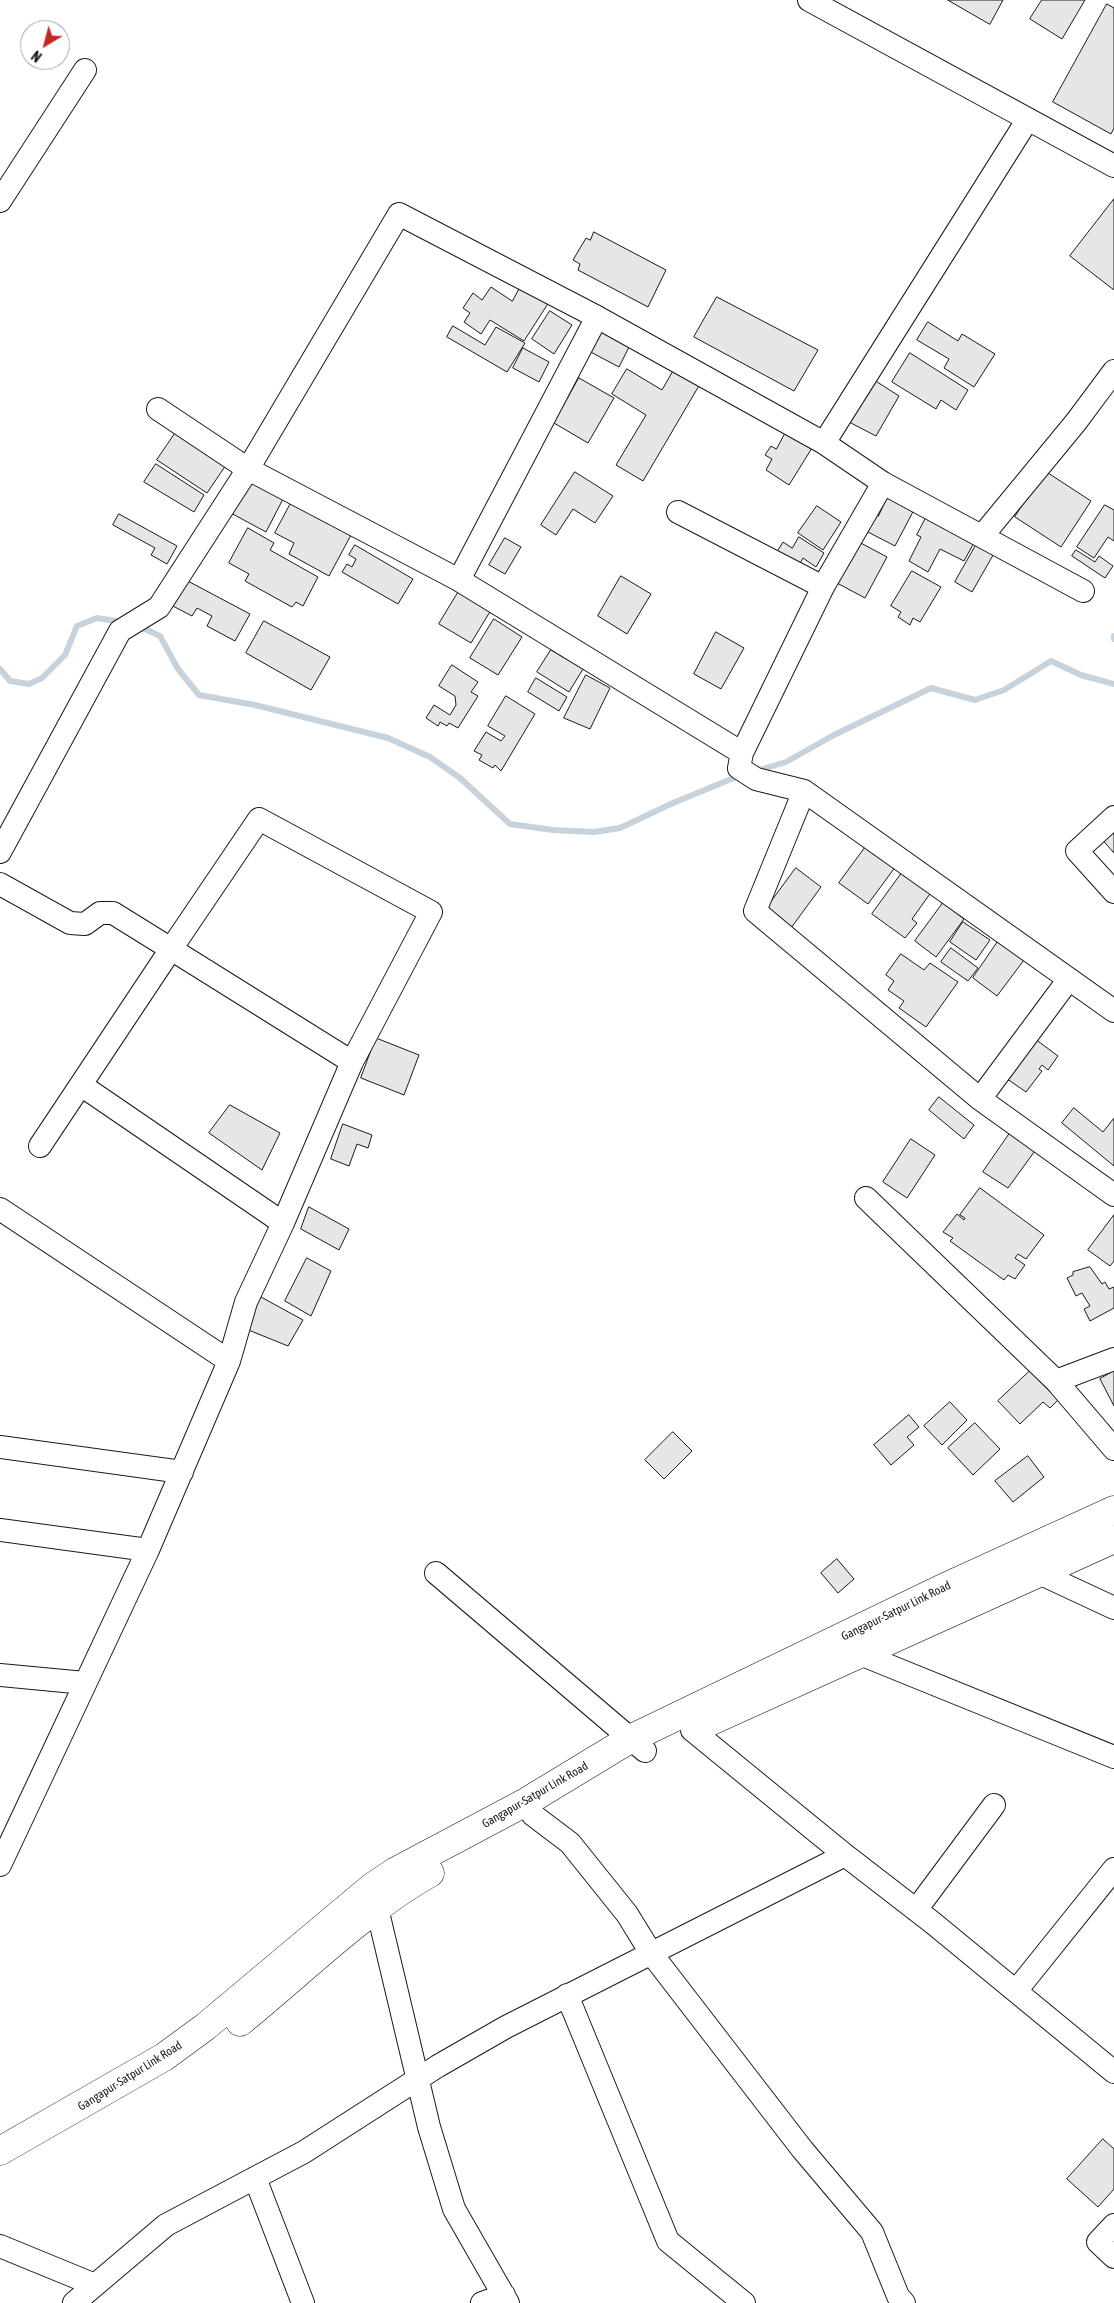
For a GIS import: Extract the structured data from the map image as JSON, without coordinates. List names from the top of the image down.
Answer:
{
  "streets": {
    "main road": ["Gangapur-Satpur Link Road"]
  },
  "north": "bottom left"
}
